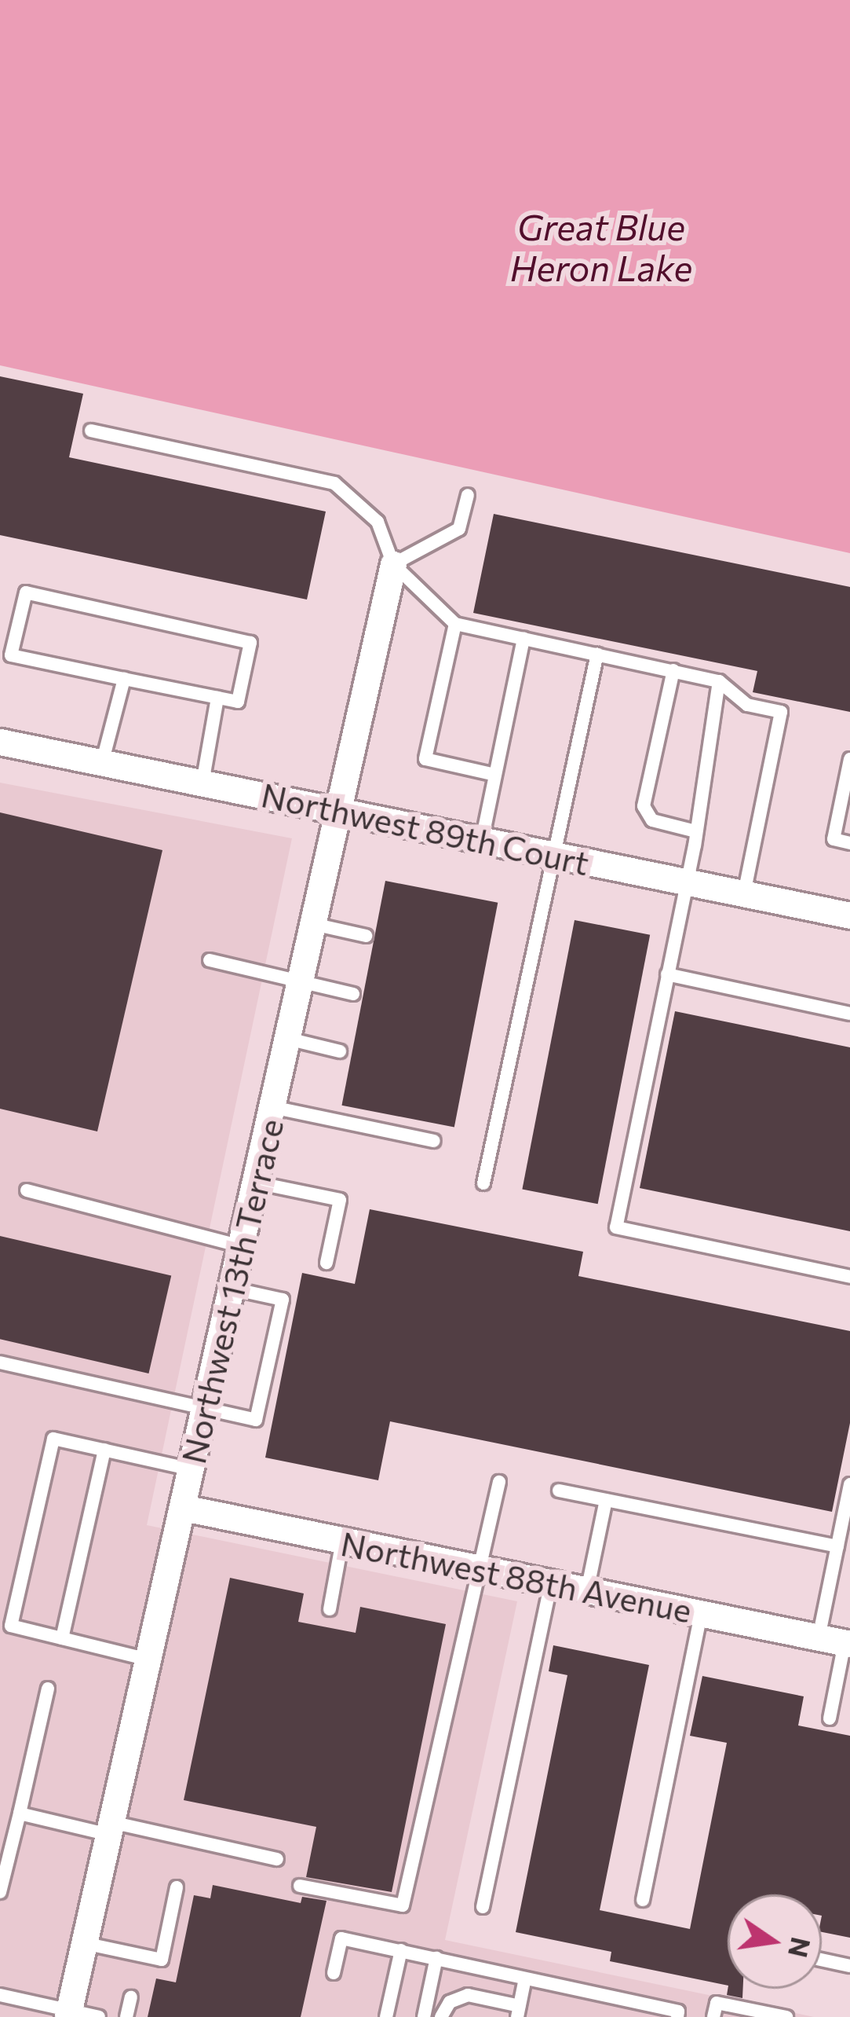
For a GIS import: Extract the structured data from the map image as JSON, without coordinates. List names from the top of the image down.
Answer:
{
  "streets": {
    "street": ["Northwest 89th Court", "Northwest 13th Terrace", "Northwest 88th Avenue"]
  },
  "crossings": [
    ["Northwest 89th Court", "Northwest 13th Terrace"],
    ["Northwest 13th Terrace", "Northwest 88th Avenue"]
  ],
  "water": ["Great Blue Heron Lake"],
  "north": "right"
}
